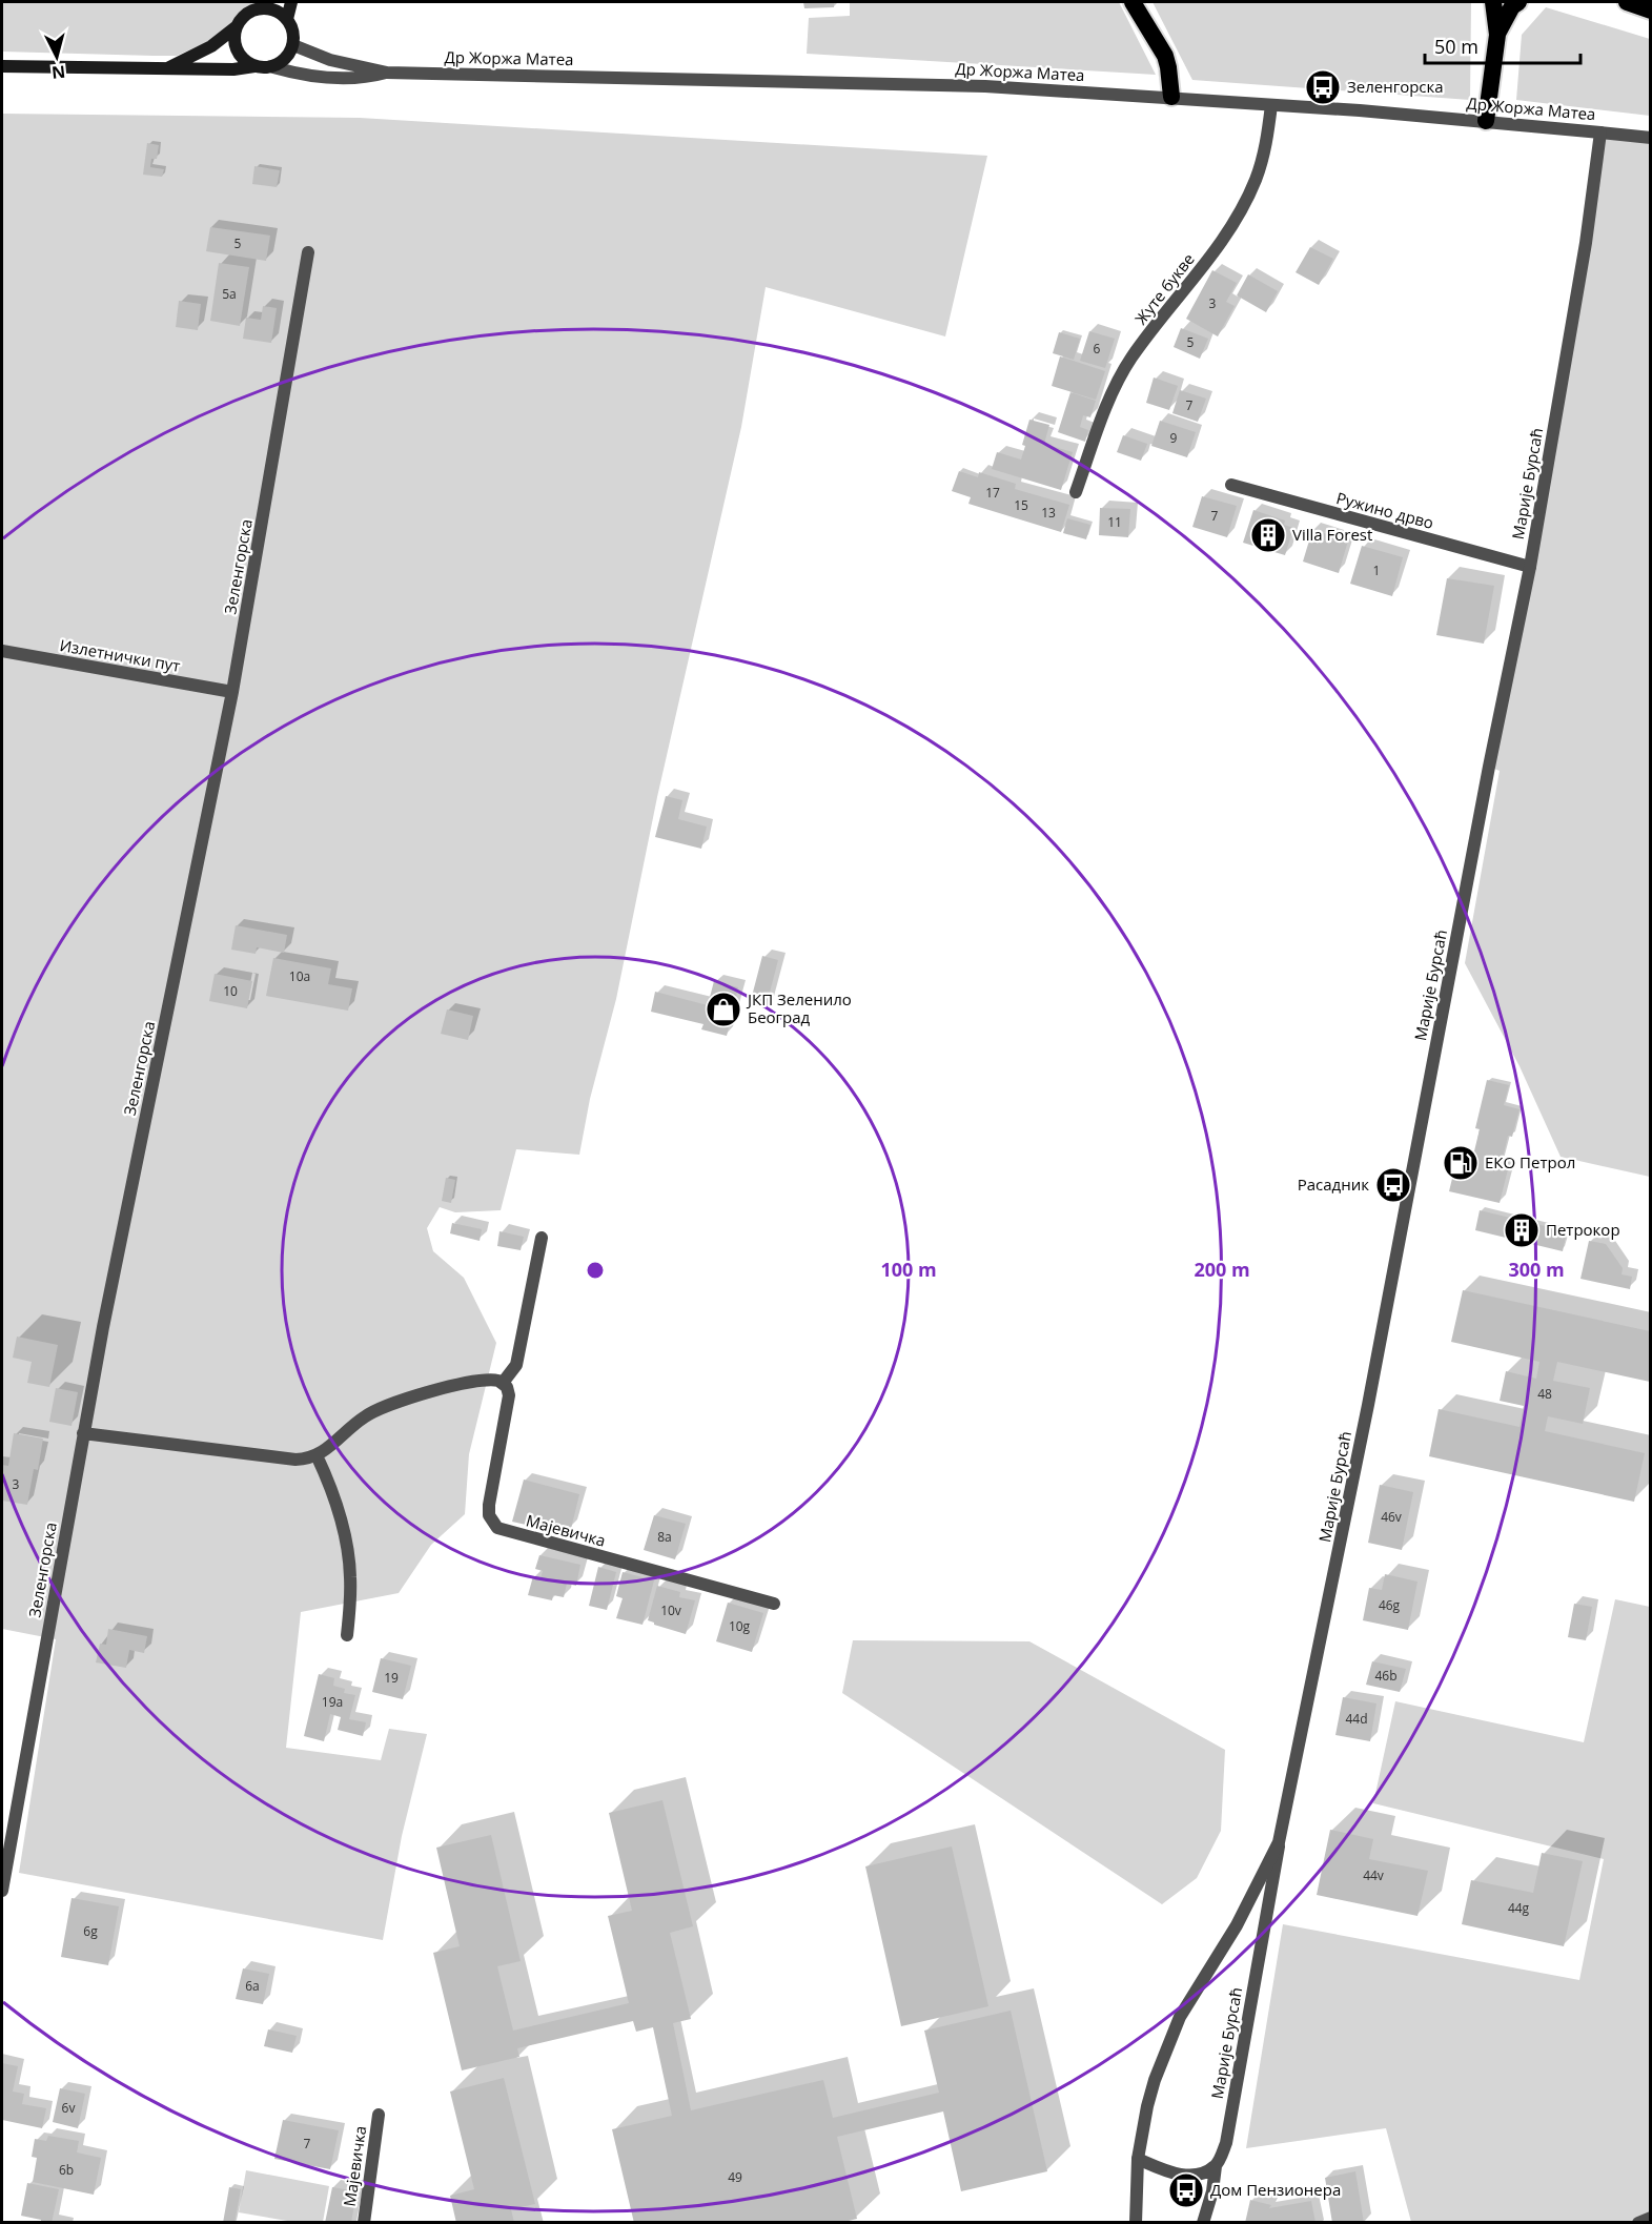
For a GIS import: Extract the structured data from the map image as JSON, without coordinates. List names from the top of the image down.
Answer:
{
  "streets": {
    "street": [
      "Др Жоржа Матеа",
      "Жуте букве",
      "Марије Бурсаћ",
      "Ружино дрво",
      "Зеленгорска",
      "Излетнички пут",
      "Мајевичка"
    ]
  },
  "crossings": [
    ["Др Жоржа Матеа", "Жуте букве"],
    ["Др Жоржа Матеа", "Марије Бурсаћ"],
    ["Марије Бурсаћ", "Ружино дрво"],
    ["Зеленгорска", "Излетнички пут"]
  ],
  "places": {
    "bus stop": ["Зеленгорска", "Расадник", "Дом Пензионера"],
    "building": ["Villa Forest", "Петрокор"],
    "shop": ["ЈКП Зеленило Београд"],
    "fuel station": ["ЕКО Петрол"]
  },
  "house_numbers": [
    "5",
    "5a",
    "3",
    "5",
    "6",
    "7",
    "9",
    "17",
    "15",
    "13",
    "7",
    "11",
    "1",
    "10a",
    "10",
    "48",
    "3",
    "46v",
    "8a",
    "46g",
    "10v",
    "10g",
    "46b",
    "19",
    "19a",
    "44d",
    "44v",
    "44g",
    "6g",
    "6a",
    "6v",
    "7",
    "6b",
    "49"
  ],
  "scale_bar": "50 m",
  "north": "bottom",
  "rings": ["100 m", "200 m", "300 m"]
}
